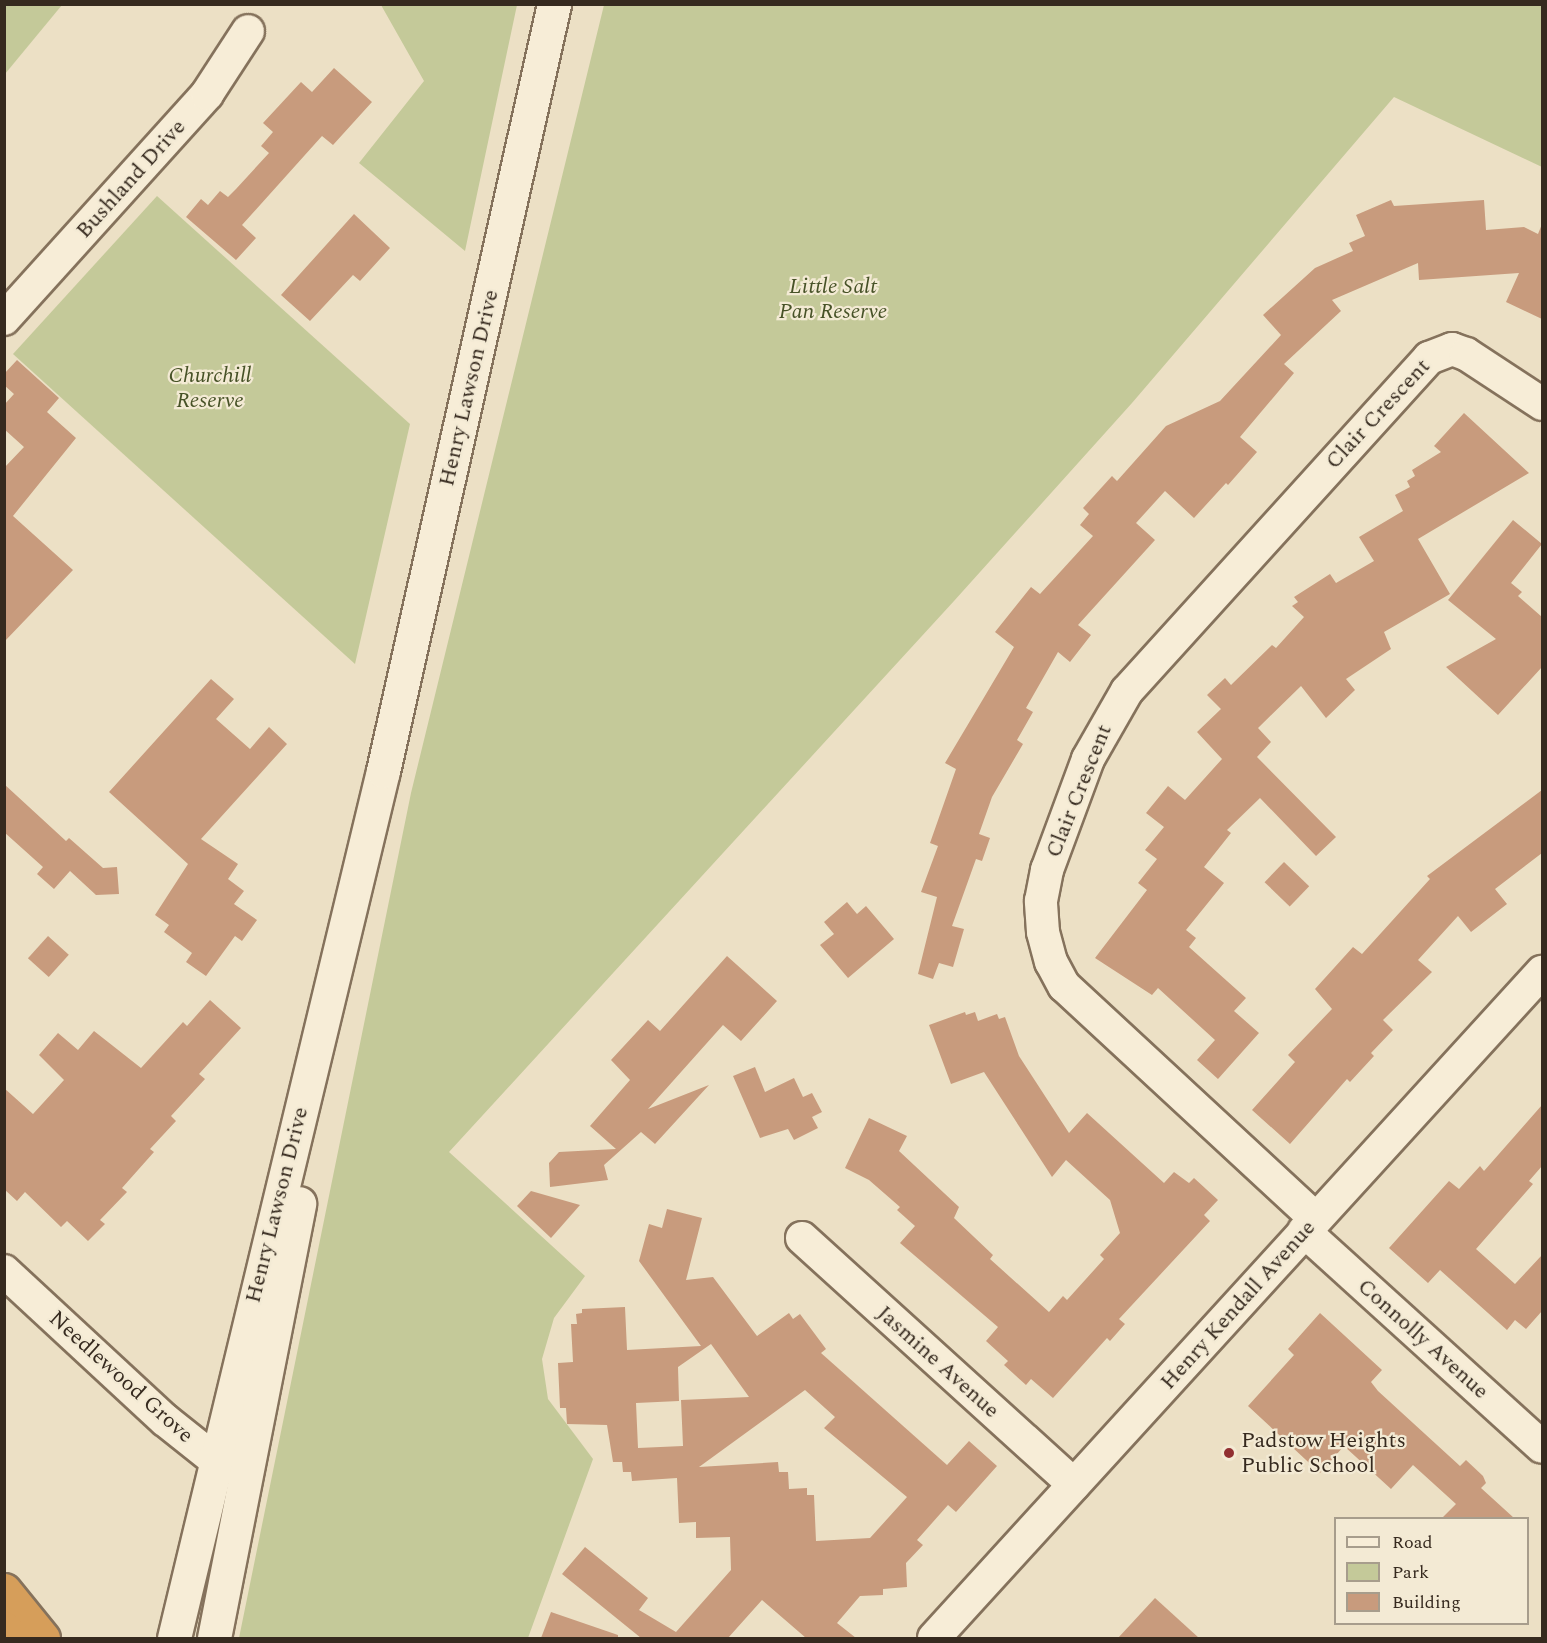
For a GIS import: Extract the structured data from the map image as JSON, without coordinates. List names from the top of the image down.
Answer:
{
  "streets": {
    "main road": ["Henry Lawson Drive"],
    "street": [
      "Bushland Drive",
      "Clair Crescent",
      "Henry Kendall Avenue",
      "Connolly Avenue",
      "Jasmine Avenue",
      "Needlewood Grove"
    ]
  },
  "crossings": [
    ["Henry Lawson Drive", "Needlewood Grove"],
    ["Clair Crescent", "Henry Kendall Avenue"],
    ["Clair Crescent", "Connolly Avenue"],
    ["Henry Kendall Avenue", "Connolly Avenue"],
    ["Henry Kendall Avenue", "Jasmine Avenue"]
  ],
  "parks": ["Little Salt Pan Reserve", "Churchill Reserve"],
  "places": ["Padstow Heights Public School"],
  "legend": ["Road", "Park", "Building"]
}
